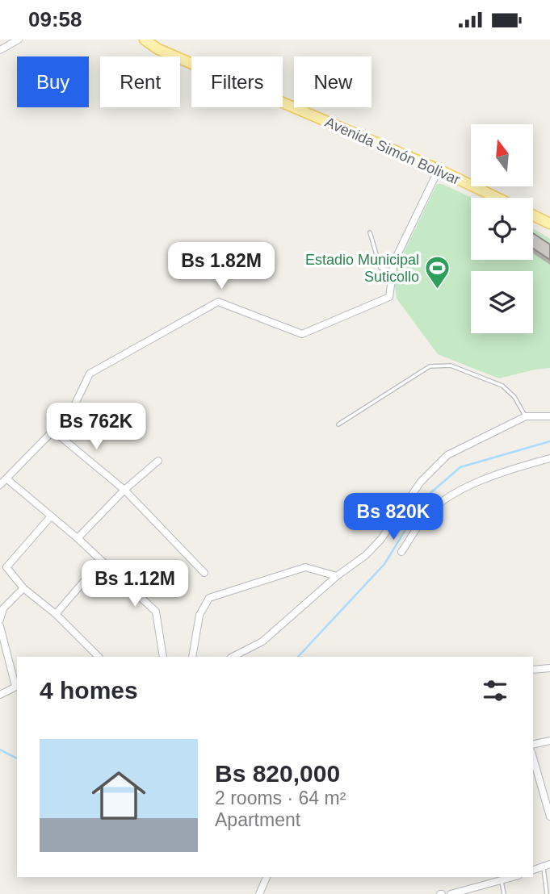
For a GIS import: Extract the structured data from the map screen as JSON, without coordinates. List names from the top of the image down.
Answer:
{
  "streets": {
    "main road": ["Avenida Simón Bolivar"]
  },
  "places": {
    "sports": ["Estadio Municipal Suticollo"]
  },
  "north": "top",
  "page": {
    "status": "09:58",
    "chip": [
      "Buy",
      "Rent",
      "Filters",
      "New"
    ],
    "price": [
      "Bs 1.82M",
      "Bs 762K",
      "Bs 820K",
      "Bs 1.12M"
    ],
    "heading": "4 homes",
    "list": [
      {
        "name": "Bs 820,000",
        "note": "2 rooms · 64 m² · Apartment"
      }
    ]
  }
}
